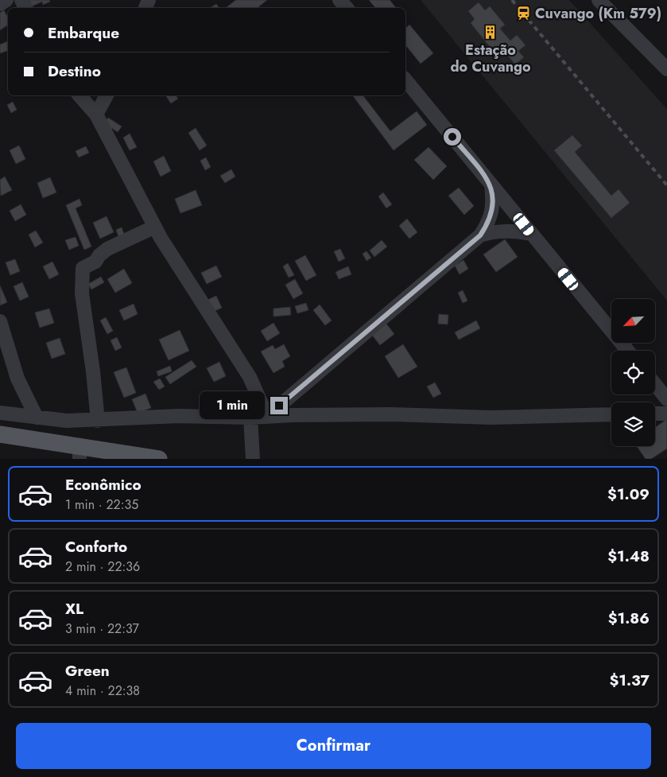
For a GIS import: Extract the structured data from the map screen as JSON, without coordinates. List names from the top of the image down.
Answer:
{
  "places": {
    "station": ["Cuvango (Km 579)"],
    "building": ["Estação do Cuvango"]
  },
  "north": "bottom left",
  "page": {
    "banner": ["Embarque", "Destino"],
    "bubble": "1 min",
    "list": [
      {
        "name": "Econômico",
        "note": "1 min · 22:35",
        "value": "$1.09"
      },
      {
        "name": "Conforto",
        "note": "2 min · 22:36",
        "value": "$1.48"
      },
      {
        "name": "XL",
        "note": "3 min · 22:37",
        "value": "$1.86"
      },
      {
        "name": "Green",
        "note": "4 min · 22:38",
        "value": "$1.37"
      }
    ],
    "buttons": "Confirmar"
  }
}
